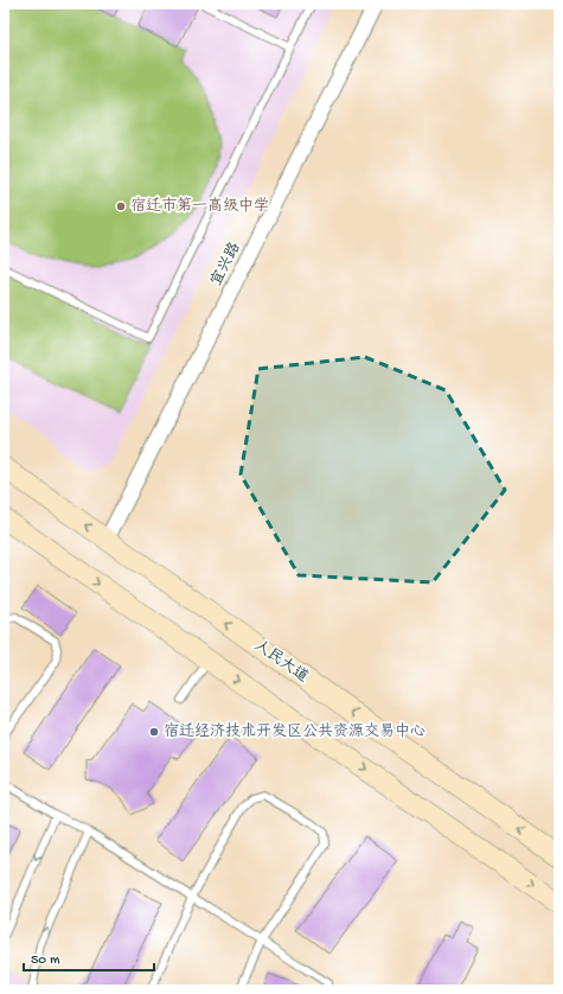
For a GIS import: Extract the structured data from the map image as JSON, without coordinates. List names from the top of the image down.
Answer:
{
  "streets": {
    "main road": ["人民大道"],
    "street": ["宜兴路"]
  },
  "crossings": [
    ["宜兴路", "人民大道"]
  ],
  "places": ["宿迁市第一高级中学", "宿迁经济技术开发区公共资源交易中心"],
  "scale_bar": "50 m"
}
